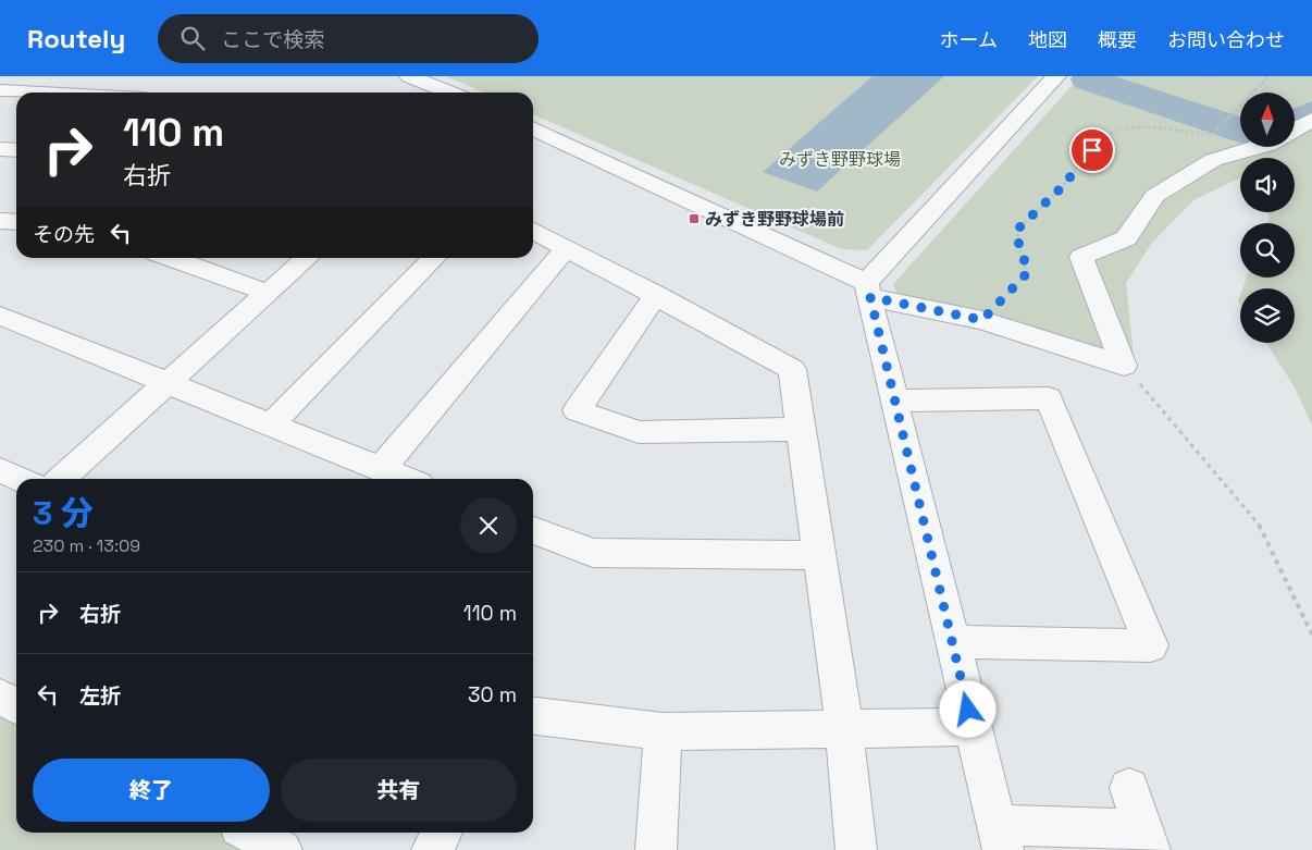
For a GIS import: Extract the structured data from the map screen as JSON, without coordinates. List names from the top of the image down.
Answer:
{
  "parks": ["みずき野野球場"],
  "places": {
    "transit": ["みずき野野球場前"]
  },
  "north": "top",
  "page": {
    "header": "Routely",
    "search": "ここで検索",
    "nav": [
      "ホーム",
      "地図",
      "概要",
      "お問い合わせ"
    ],
    "turn": ["110 m", "右折"],
    "then": "その先",
    "heading": ["3 分", "230 m · 13:09"],
    "list": [
      {
        "name": "右折",
        "value": "110 m"
      },
      {
        "name": "左折",
        "value": "30 m"
      }
    ],
    "buttons": ["終了", "共有"]
  }
}
